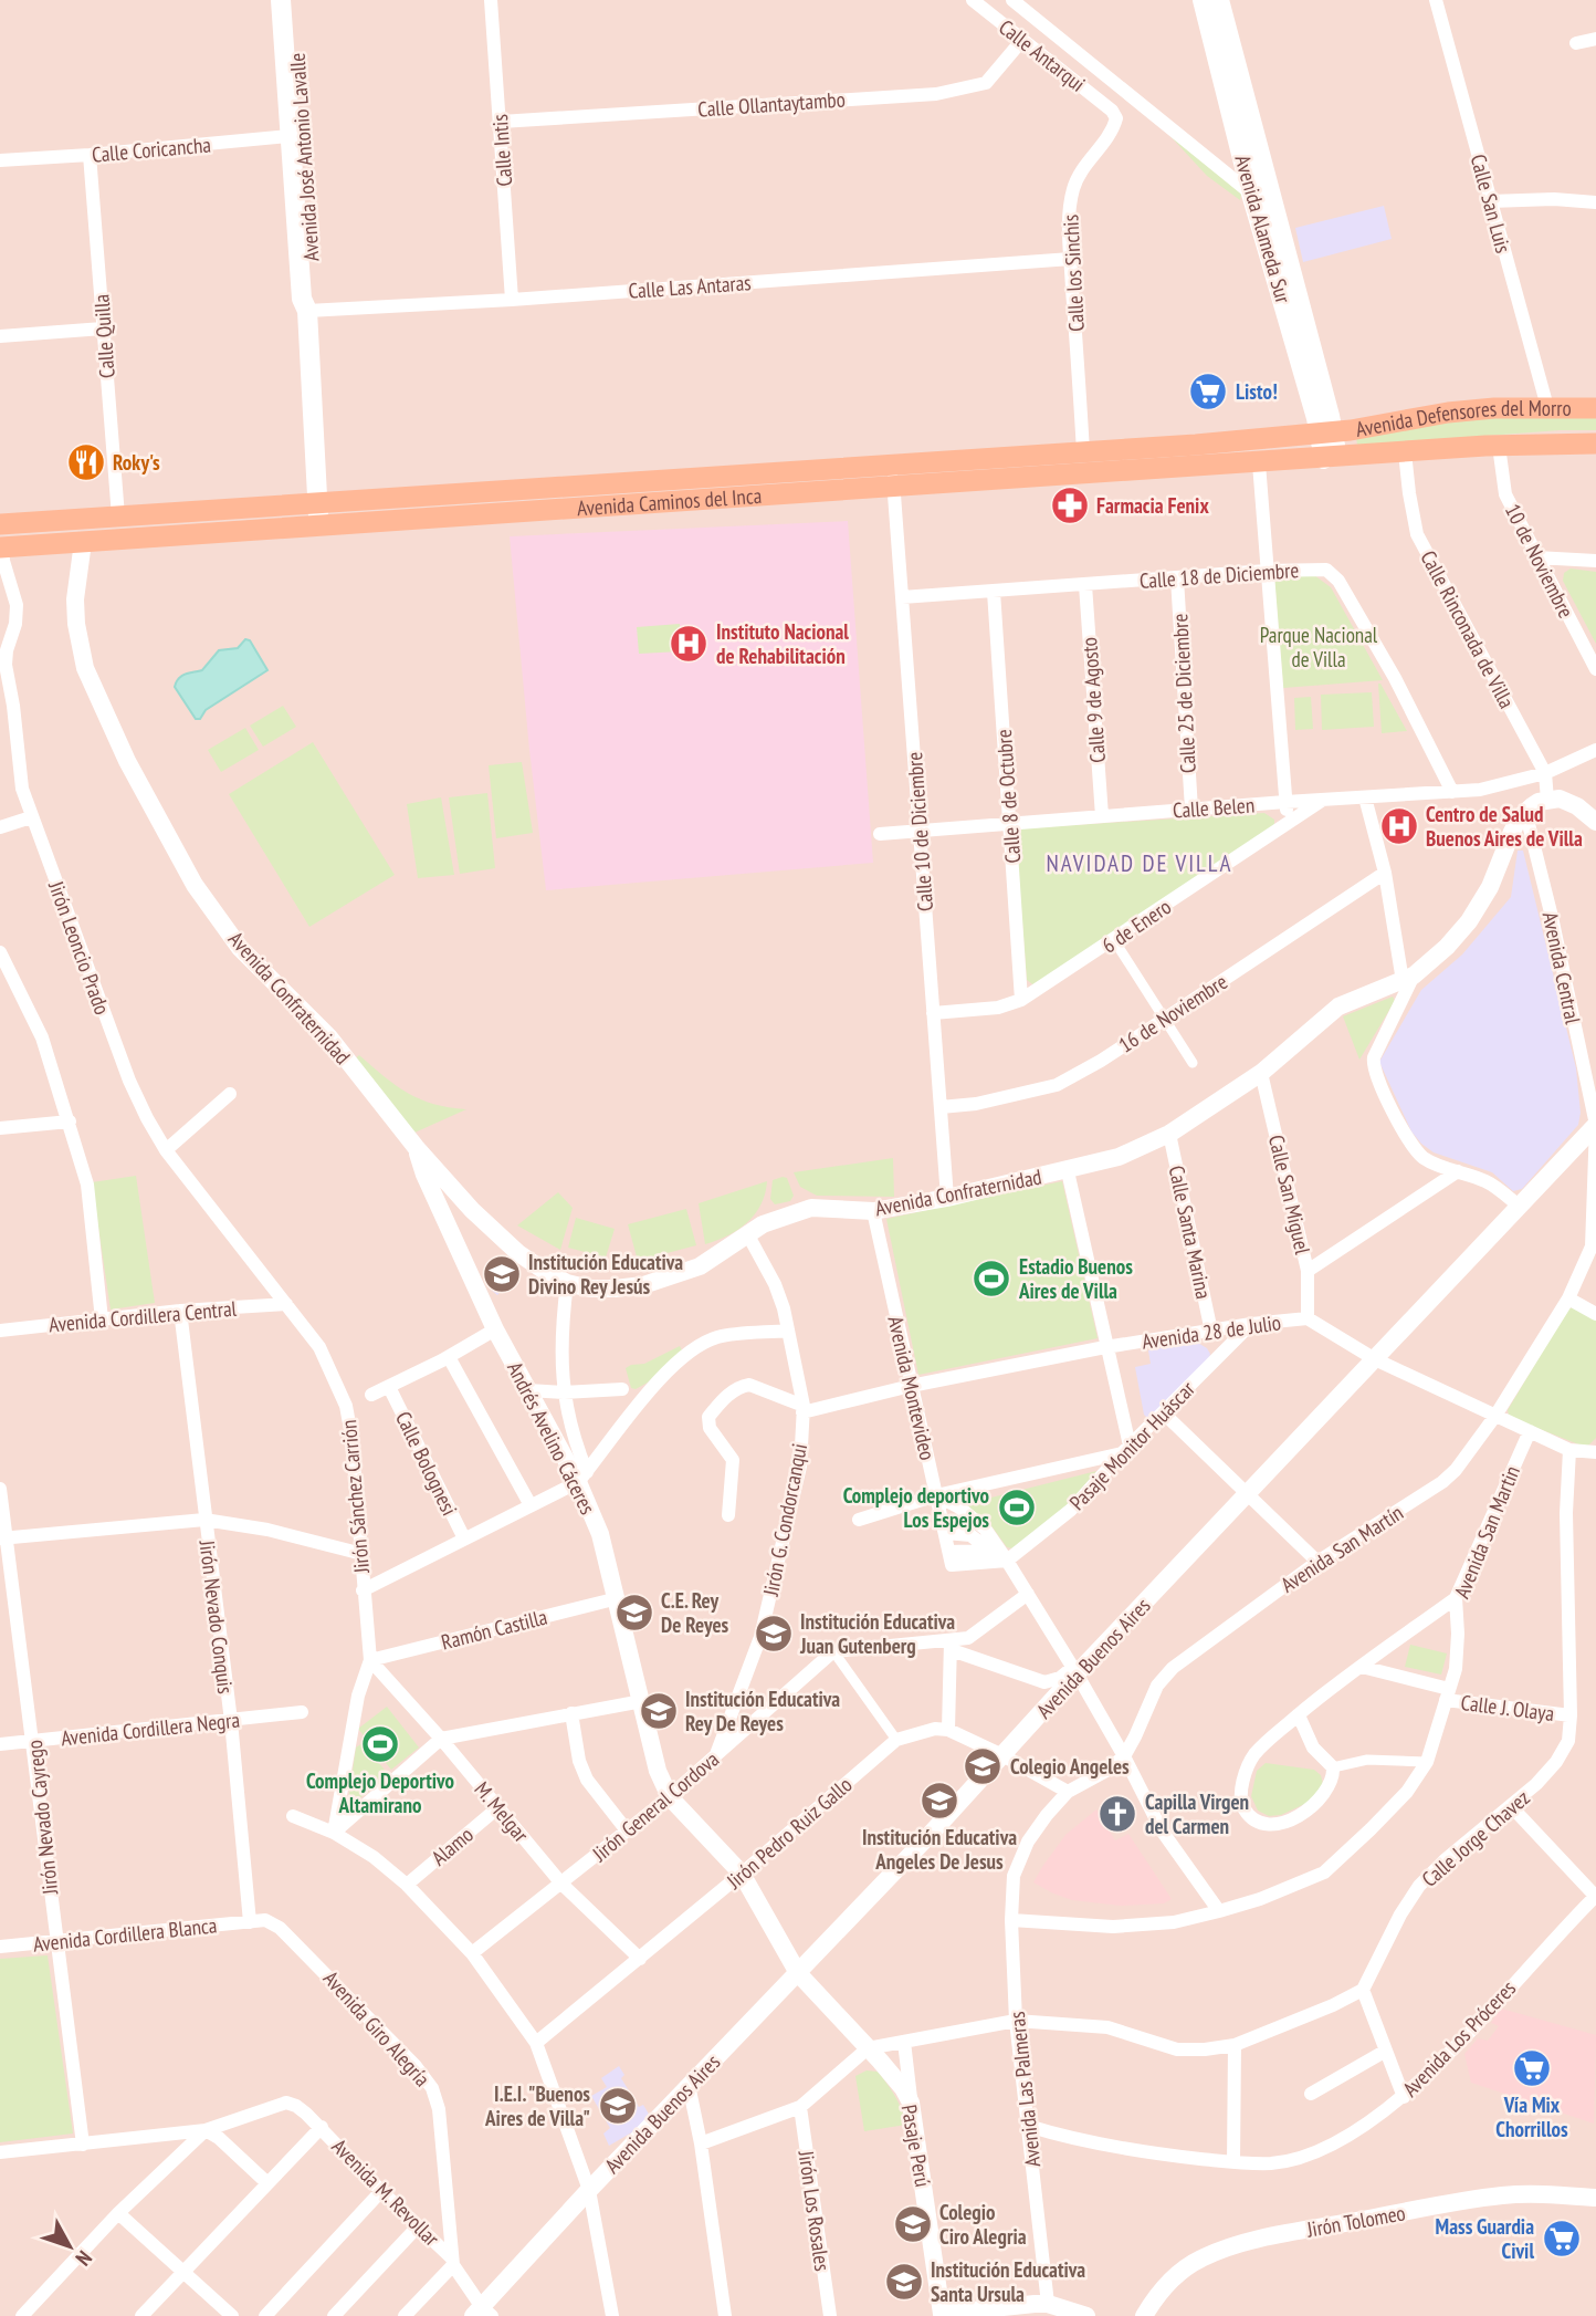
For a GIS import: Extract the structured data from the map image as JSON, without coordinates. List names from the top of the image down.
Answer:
{
  "streets": {
    "main road": [
      "Avenida José Antonio Lavalle",
      "Avenida Alameda Sur",
      "Avenida Defensores del Morro",
      "Avenida Caminos del Inca"
    ],
    "street": [
      "Calle Antarqui",
      "Calle Ollantaytambo",
      "Calle Coricancha",
      "Calle Intis",
      "Calle San Luis",
      "Calle los Sinchis",
      "Calle Las Antaras",
      "Calle Quilla",
      "10 de Noviembre",
      "Calle 18 de Diciembre",
      "Calle Rinconada de Villa",
      "Calle 25 de Diciembre",
      "Calle 9 de Agosto",
      "Calle 8 de Octubre",
      "Calle Belen",
      "Calle 10 de Diciembre",
      "6 de Enero",
      "Jirón Leoncio Prado",
      "Avenida Central",
      "Avenida Confraternidad",
      "16 de Noviembre",
      "Calle San Miguel",
      "Calle Santa Marina",
      "Avenida Cordillera Central",
      "Avenida 28 de Julio",
      "Avenida Montevideo",
      "Andrés Avelino Cáceres",
      "Pasaje Monitor Huáscar",
      "Calle Bolognesi",
      "Jirón Sánchez Carrión",
      "Jirón G. Condorcanqui",
      "Avenida San Martin",
      "Avenida San Martín",
      "Jirón Nevado Conquis",
      "Ramón Castilla",
      "Avenida Buenos Aires",
      "Calle J. Olaya",
      "Avenida Cordillera Negra",
      "Jirón General Cordova",
      "M. Melgar",
      "Jirón Nevado Cayrego",
      "Jirón Pedro Ruiz Gallo",
      "Calle Jorge Chavez",
      "Alamo",
      "Avenida Cordillera Blanca",
      "Avenida Giro Alegría",
      "Avenida Los Próceres",
      "Avenida Las Palmeras",
      "Pasaje Perú",
      "Avenida M. Revollar",
      "Jirón Los Rosales",
      "Jirón Tolomeo"
    ]
  },
  "crossings": [
    ["Calle Antarqui", "Calle Ollantaytambo"],
    ["Calle Antarqui", "Calle los Sinchis"],
    ["Calle Ollantaytambo", "Calle Intis"],
    ["Calle Coricancha", "Avenida José Antonio Lavalle"],
    ["Calle Coricancha", "Calle Quilla"],
    ["Calle Intis", "Calle Las Antaras"],
    ["Avenida José Antonio Lavalle", "Calle Las Antaras"],
    ["Avenida José Antonio Lavalle", "Avenida Caminos del Inca"],
    ["Calle San Luis", "Avenida Defensores del Morro"],
    ["Avenida Alameda Sur", "Avenida Defensores del Morro"],
    ["Avenida Alameda Sur", "Avenida Caminos del Inca"],
    ["Calle los Sinchis", "Calle Las Antaras"],
    ["Calle los Sinchis", "Avenida Caminos del Inca"],
    ["Calle Quilla", "Avenida Caminos del Inca"],
    ["Avenida Defensores del Morro", "Avenida Caminos del Inca"],
    ["Avenida Defensores del Morro", "10 de Noviembre"],
    ["Avenida Defensores del Morro", "Calle Rinconada de Villa"],
    ["Avenida Caminos del Inca", "Calle 10 de Diciembre"],
    ["Avenida Caminos del Inca", "Jirón Leoncio Prado"],
    ["Avenida Caminos del Inca", "Avenida Confraternidad"],
    ["Calle 18 de Diciembre", "Calle 25 de Diciembre"],
    ["Calle 18 de Diciembre", "Calle 9 de Agosto"],
    ["Calle 18 de Diciembre", "Calle 8 de Octubre"],
    ["Calle 18 de Diciembre", "Calle Belen"],
    ["Calle 18 de Diciembre", "Calle 10 de Diciembre"],
    ["Calle Rinconada de Villa", "Calle Belen"],
    ["Calle 25 de Diciembre", "Calle Belen"],
    ["Calle 9 de Agosto", "Calle Belen"],
    ["Calle 8 de Octubre", "Calle Belen"],
    ["Calle 8 de Octubre", "6 de Enero"],
    ["Calle Belen", "Calle 10 de Diciembre"],
    ["Calle Belen", "6 de Enero"],
    ["Calle 10 de Diciembre", "6 de Enero"],
    ["Calle 10 de Diciembre", "Avenida Confraternidad"],
    ["Calle 10 de Diciembre", "16 de Noviembre"],
    ["Jirón Leoncio Prado", "Avenida Cordillera Central"],
    ["Jirón Leoncio Prado", "Jirón Sánchez Carrión"],
    ["Avenida Central", "Avenida Confraternidad"],
    ["Avenida Central", "Avenida San Martín"],
    ["Avenida Central", "Avenida Buenos Aires"],
    ["Avenida Confraternidad", "Calle San Miguel"],
    ["Avenida Confraternidad", "Calle Santa Marina"],
    ["Avenida Confraternidad", "Avenida Montevideo"],
    ["Avenida Confraternidad", "Andrés Avelino Cáceres"],
    ["Avenida Confraternidad", "Jirón G. Condorcanqui"],
    ["Calle San Miguel", "Avenida 28 de Julio"],
    ["Calle Santa Marina", "Avenida 28 de Julio"],
    ["Avenida Cordillera Central", "Jirón Sánchez Carrión"],
    ["Avenida Cordillera Central", "Jirón Nevado Conquis"],
    ["Avenida 28 de Julio", "Avenida Montevideo"],
    ["Avenida 28 de Julio", "Pasaje Monitor Huáscar"],
    ["Avenida 28 de Julio", "Jirón G. Condorcanqui"],
    ["Avenida 28 de Julio", "Avenida San Martin"],
    ["Avenida 28 de Julio", "Avenida San Martín"],
    ["Avenida 28 de Julio", "Avenida Buenos Aires"],
    ["Avenida 28 de Julio", "Calle Jorge Chavez"],
    ["Andrés Avelino Cáceres", "Ramón Castilla"],
    ["Andrés Avelino Cáceres", "Avenida Buenos Aires"],
    ["Andrés Avelino Cáceres", "Jirón General Cordova"],
    ["Andrés Avelino Cáceres", "Jirón Pedro Ruiz Gallo"],
    ["Andrés Avelino Cáceres", "Pasaje Perú"],
    ["Jirón Sánchez Carrión", "Ramón Castilla"],
    ["Jirón Sánchez Carrión", "M. Melgar"],
    ["Jirón G. Condorcanqui", "Jirón General Cordova"],
    ["Avenida San Martin", "Avenida San Martín"],
    ["Avenida San Martin", "Calle J. Olaya"],
    ["Avenida San Martin", "Avenida Las Palmeras"],
    ["Avenida San Martín", "Avenida Buenos Aires"],
    ["Avenida San Martín", "Avenida Las Palmeras"],
    ["Jirón Nevado Conquis", "Avenida Cordillera Negra"],
    ["Jirón Nevado Conquis", "Avenida Cordillera Blanca"],
    ["Jirón Nevado Conquis", "Avenida Giro Alegría"],
    ["Ramón Castilla", "M. Melgar"],
    ["Avenida Buenos Aires", "Avenida Giro Alegría"],
    ["Avenida Buenos Aires", "Pasaje Perú"],
    ["Calle J. Olaya", "Calle Jorge Chavez"],
    ["Avenida Cordillera Negra", "Jirón Nevado Cayrego"],
    ["Jirón General Cordova", "M. Melgar"],
    ["M. Melgar", "Jirón Pedro Ruiz Gallo"],
    ["M. Melgar", "Alamo"],
    ["Jirón Nevado Cayrego", "Avenida Cordillera Blanca"],
    ["Avenida Cordillera Blanca", "Avenida Giro Alegría"],
    ["Avenida Giro Alegría", "Avenida M. Revollar"],
    ["Avenida Los Próceres", "Avenida Las Palmeras"]
  ],
  "districts": ["NAVIDAD DE VILLA"],
  "parks": ["Parque Nacional de Villa"],
  "places": {
    "supermarket": ["Listo!", "Vía Mix Chorrillos", "Mass Guardia Civil"],
    "restaurant": ["Roky's"],
    "pharmacy": ["Farmacia Fenix"],
    "hospital": ["Instituto Nacional de Rehabilitación", "Centro de Salud Buenos Aires de Villa"],
    "school or university": [
      "Institución Educativa Divino Rey Jesús",
      "C.E. Rey De Reyes",
      "Institución Educativa Juan Gutenberg",
      "Institución Educativa Rey De Reyes",
      "Colegio Angeles",
      "Institución Educativa Angeles De Jesus",
      "I.E.I. \"Buenos Aires de Villa\"",
      "Colegio Ciro Alegria",
      "Institución Educativa Santa Ursula"
    ],
    "sports": ["Estadio Buenos Aires de Villa", "Complejo deportivo Los Espejos", "Complejo Deportivo Altamirano"],
    "church": ["Capilla Virgen del Carmen"]
  },
  "north": "bottom right"
}
